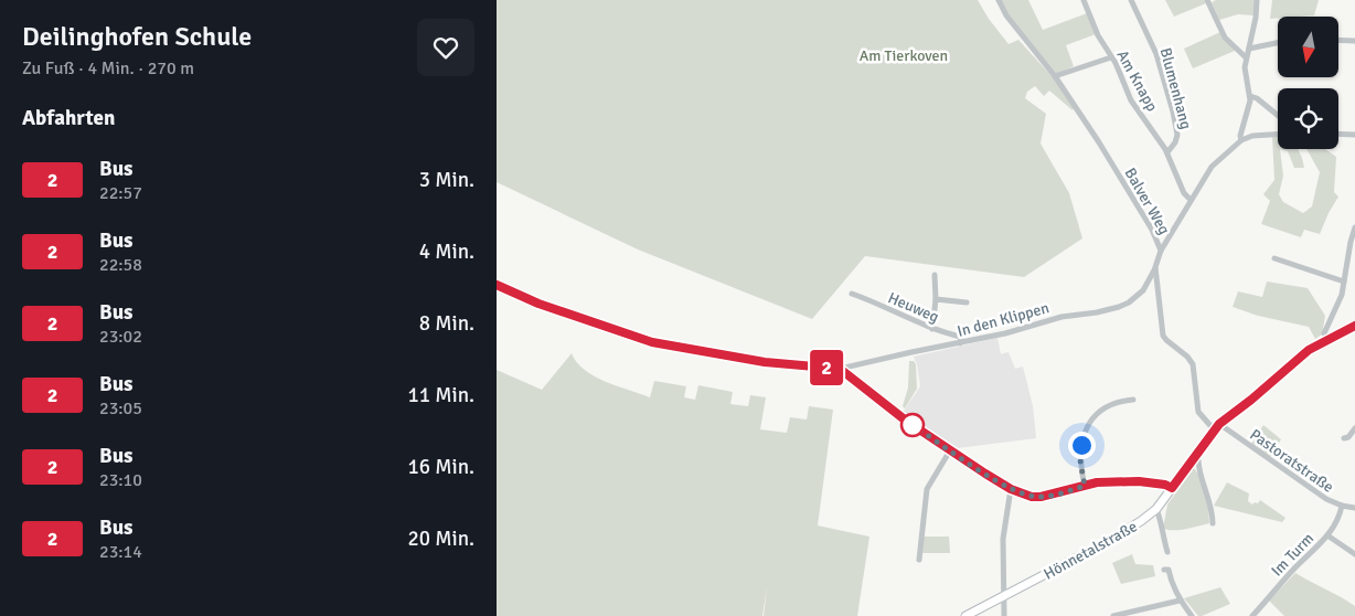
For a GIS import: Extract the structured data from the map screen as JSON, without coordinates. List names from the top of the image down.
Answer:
{
  "streets": {
    "main road": ["Hönnetalstraße"],
    "street": [
      "Am Knapp",
      "Blumenhang",
      "Balver Weg",
      "Heuweg",
      "In den Klippen",
      "Pastoratstraße",
      "Im Turm"
    ]
  },
  "crossings": [
    ["Am Knapp", "Blumenhang"],
    ["Balver Weg", "In den Klippen"],
    ["Balver Weg", "Pastoratstraße"],
    ["Balver Weg", "Hönnetalstraße"],
    ["Heuweg", "In den Klippen"],
    ["Pastoratstraße", "Hönnetalstraße"],
    ["Pastoratstraße", "Im Turm"]
  ],
  "parks": ["Am Tierkoven"],
  "lines": ["bus line 2"],
  "north": "bottom",
  "page": {
    "heading": [
      ["Deilinghofen Schule", "Zu Fuß · 4 Min. · 270 m"],
      "Abfahrten"
    ],
    "on_map": "2",
    "list": [
      {
        "mark": "2",
        "name": "Bus",
        "note": "22:57",
        "value": "3 Min."
      },
      {
        "mark": "2",
        "name": "Bus",
        "note": "22:58",
        "value": "4 Min."
      },
      {
        "mark": "2",
        "name": "Bus",
        "note": "23:02",
        "value": "8 Min."
      },
      {
        "mark": "2",
        "name": "Bus",
        "note": "23:05",
        "value": "11 Min."
      },
      {
        "mark": "2",
        "name": "Bus",
        "note": "23:10",
        "value": "16 Min."
      },
      {
        "mark": "2",
        "name": "Bus",
        "note": "23:14",
        "value": "20 Min."
      }
    ]
  }
}
